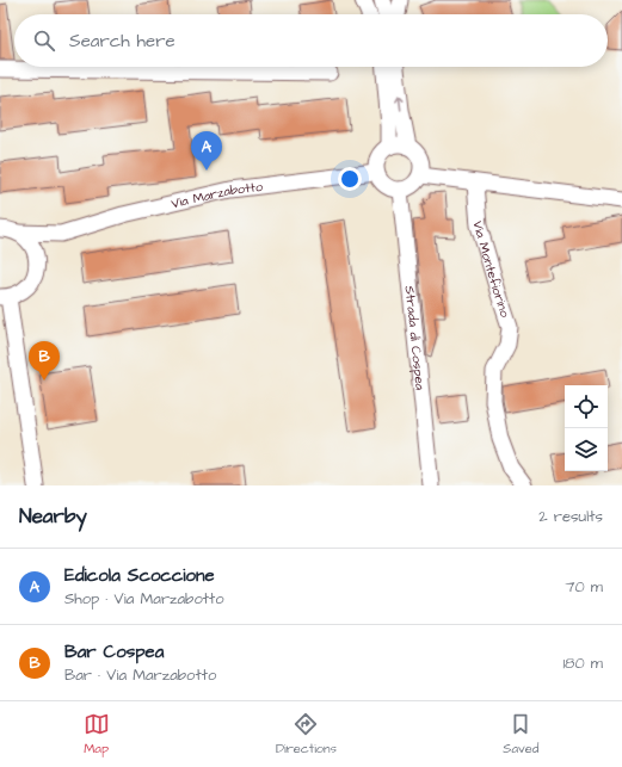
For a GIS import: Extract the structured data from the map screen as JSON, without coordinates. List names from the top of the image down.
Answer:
{
  "streets": {
    "street": ["Via Marzabotto", "Via Montefiorino", "Strada di Cospea"]
  },
  "crossings": [
    ["Via Marzabotto", "Strada di Cospea"]
  ],
  "page": {
    "search": "Search here",
    "pins": ["A", "B"],
    "heading": ["Nearby", "2 results"],
    "list": [
      {
        "mark": "A",
        "name": "Edicola Scoccione",
        "note": "Shop · Via Marzabotto",
        "value": "70 m"
      },
      {
        "mark": "B",
        "name": "Bar Cospea",
        "note": "Bar · Via Marzabotto",
        "value": "180 m"
      }
    ],
    "nav": ["Map", "Directions", "Saved"]
  }
}
